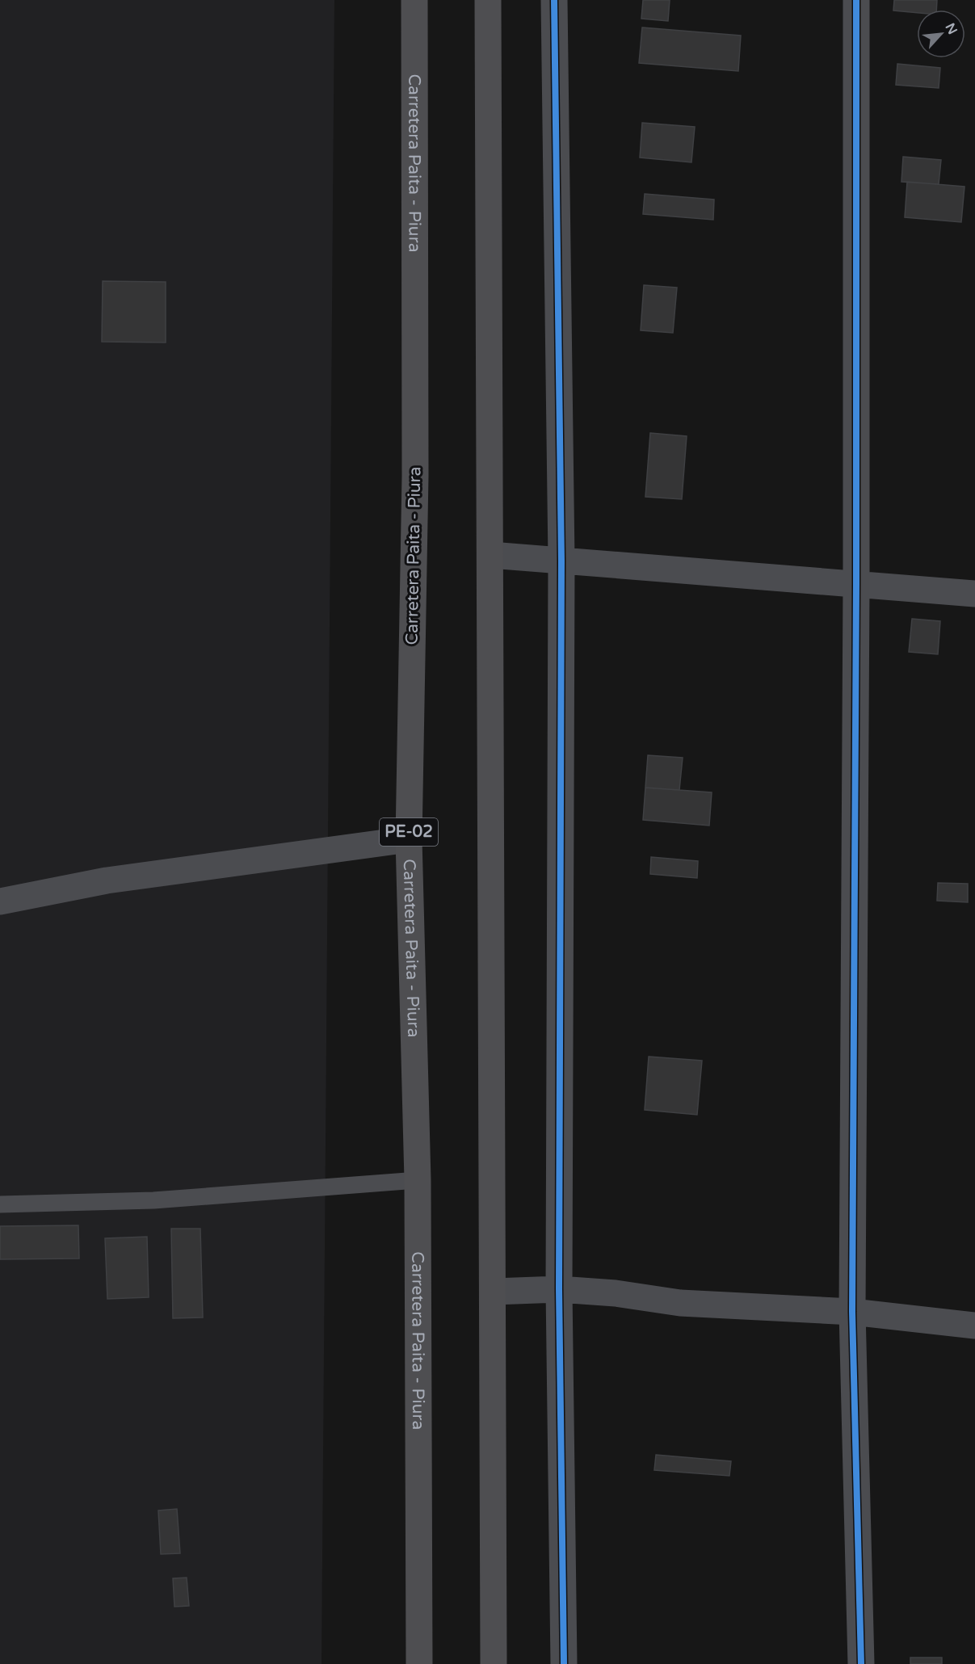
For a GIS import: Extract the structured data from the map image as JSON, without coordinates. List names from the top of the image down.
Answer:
{
  "streets": {
    "highway": ["Carretera Paita - Piura", "PE-02"]
  },
  "north": "top right"
}
